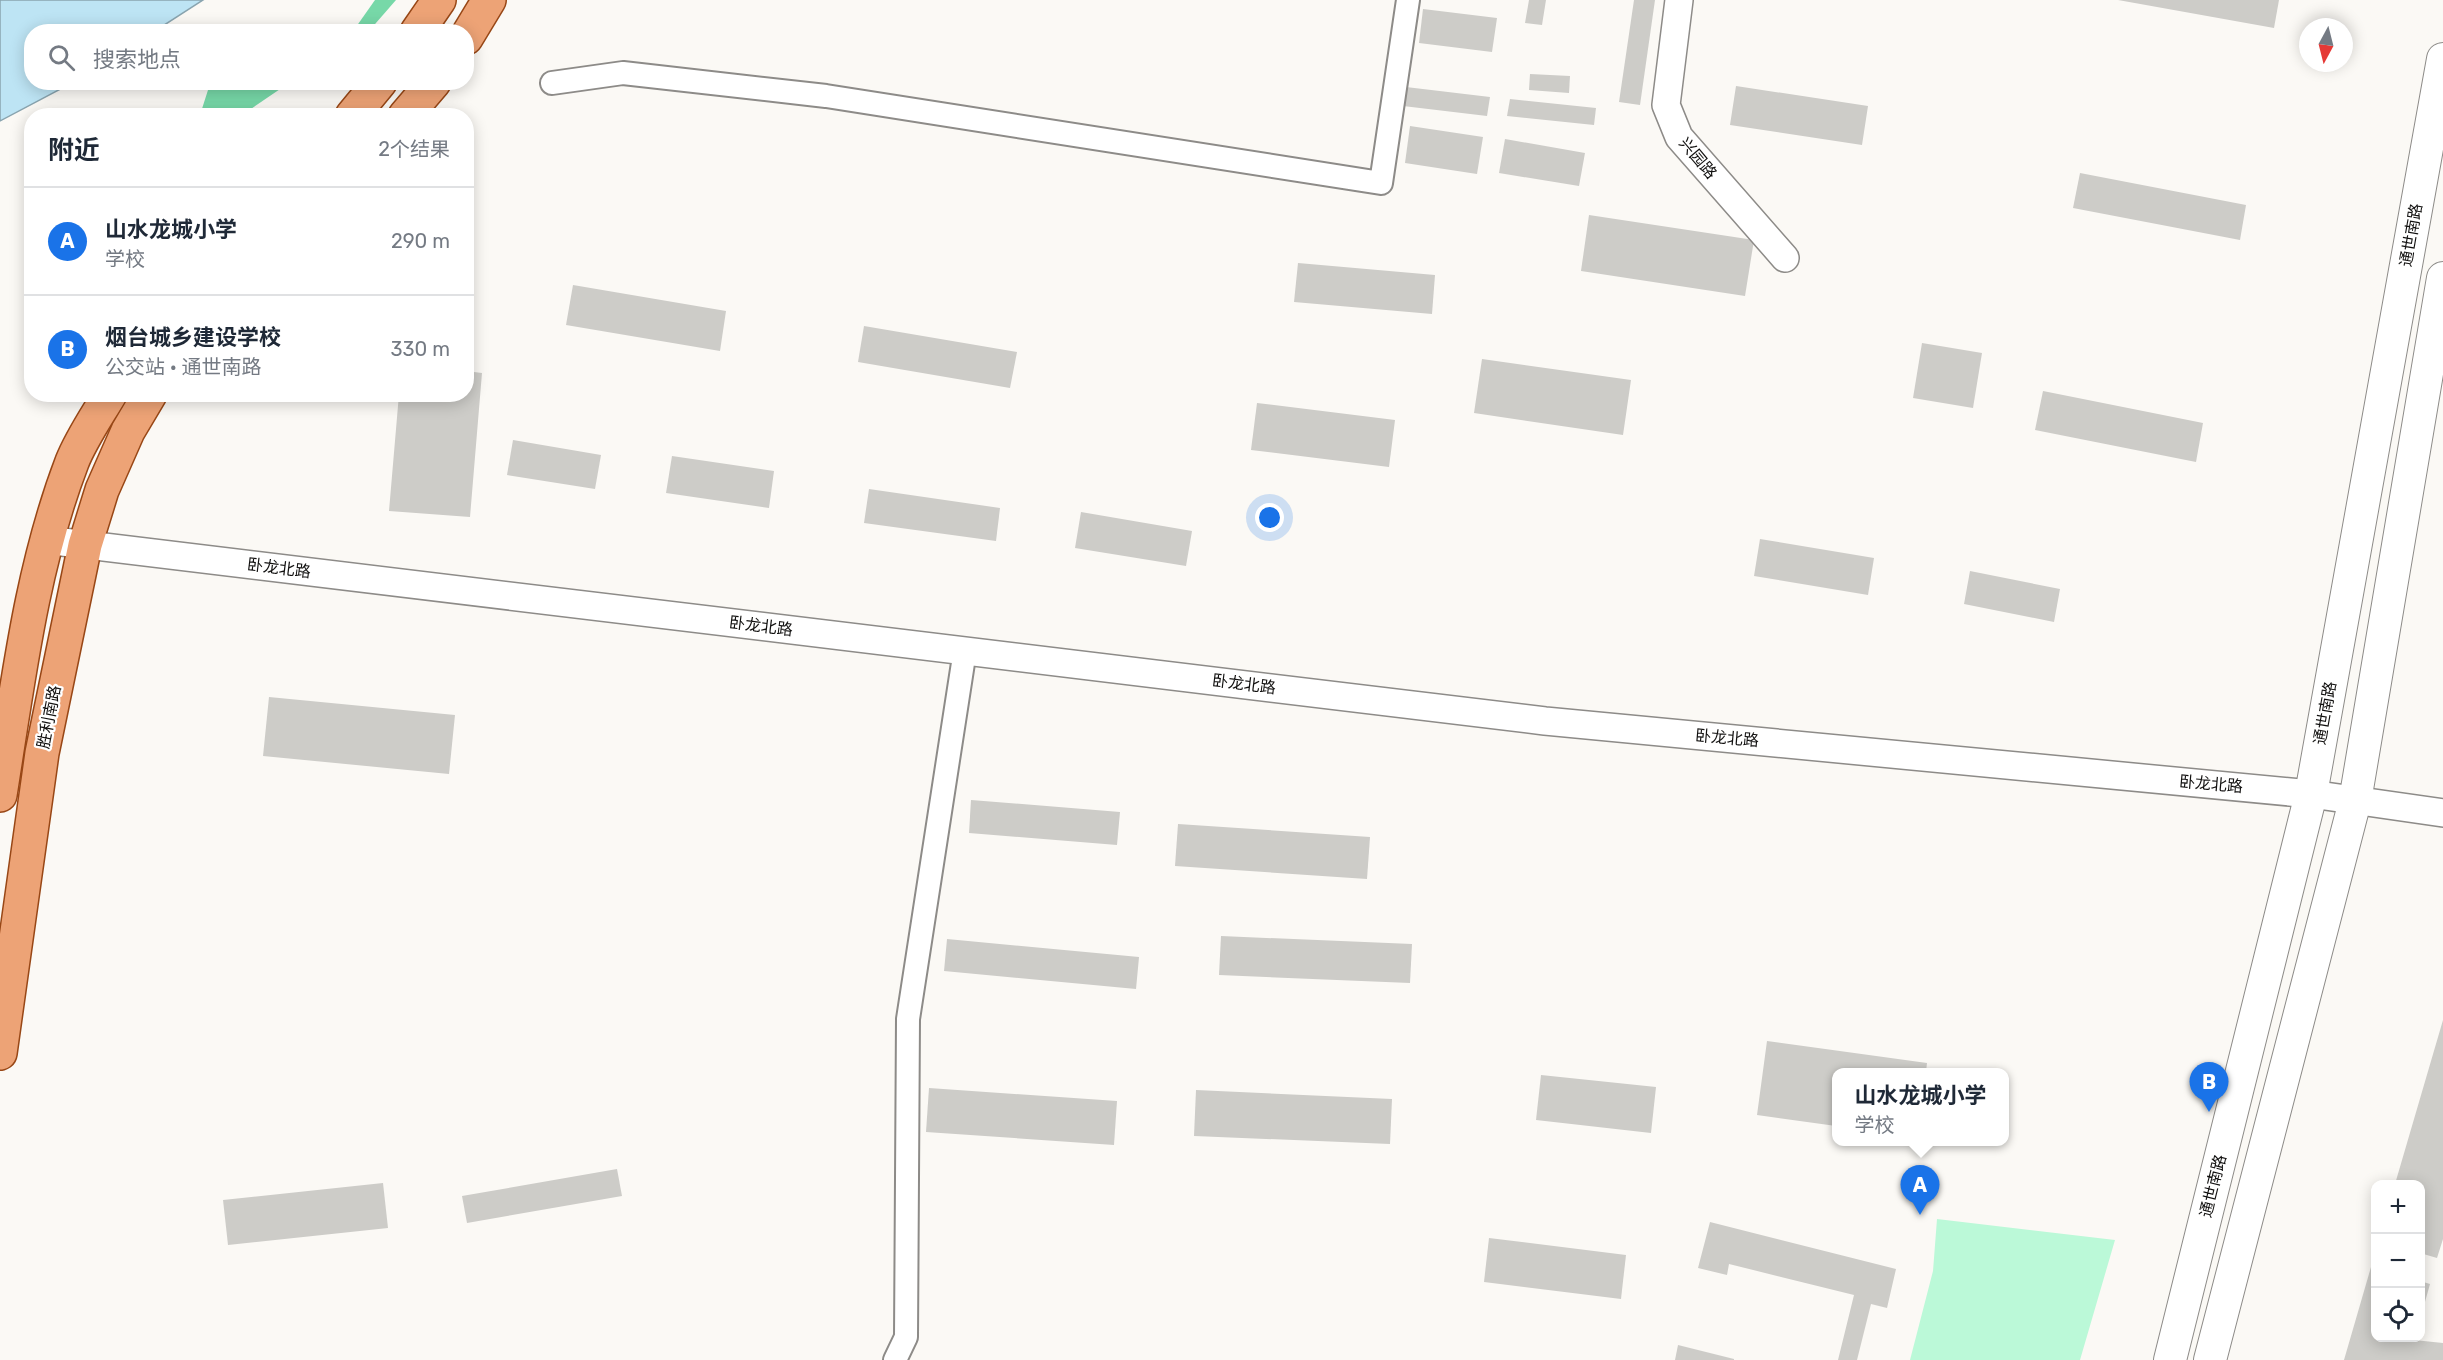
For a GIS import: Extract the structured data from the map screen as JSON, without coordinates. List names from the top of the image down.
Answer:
{
  "streets": {
    "main road": ["通世南路", "胜利南路"],
    "street": ["兴园路", "卧龙北路"]
  },
  "crossings": [
    ["通世南路", "卧龙北路"],
    ["卧龙北路", "胜利南路"]
  ],
  "north": "bottom",
  "page": {
    "search": "搜索地点",
    "heading": ["附近", "2个结果"],
    "list": [
      {
        "mark": "A",
        "name": "山水龙城小学",
        "note": "学校",
        "value": "290 m"
      },
      {
        "mark": "B",
        "name": "烟台城乡建设学校",
        "note": "公交站 · 通世南路",
        "value": "330 m"
      }
    ],
    "pins": ["B", "A"],
    "popup": ["山水龙城小学", "学校"],
    "map_buttons": ["+", "−"]
  }
}
